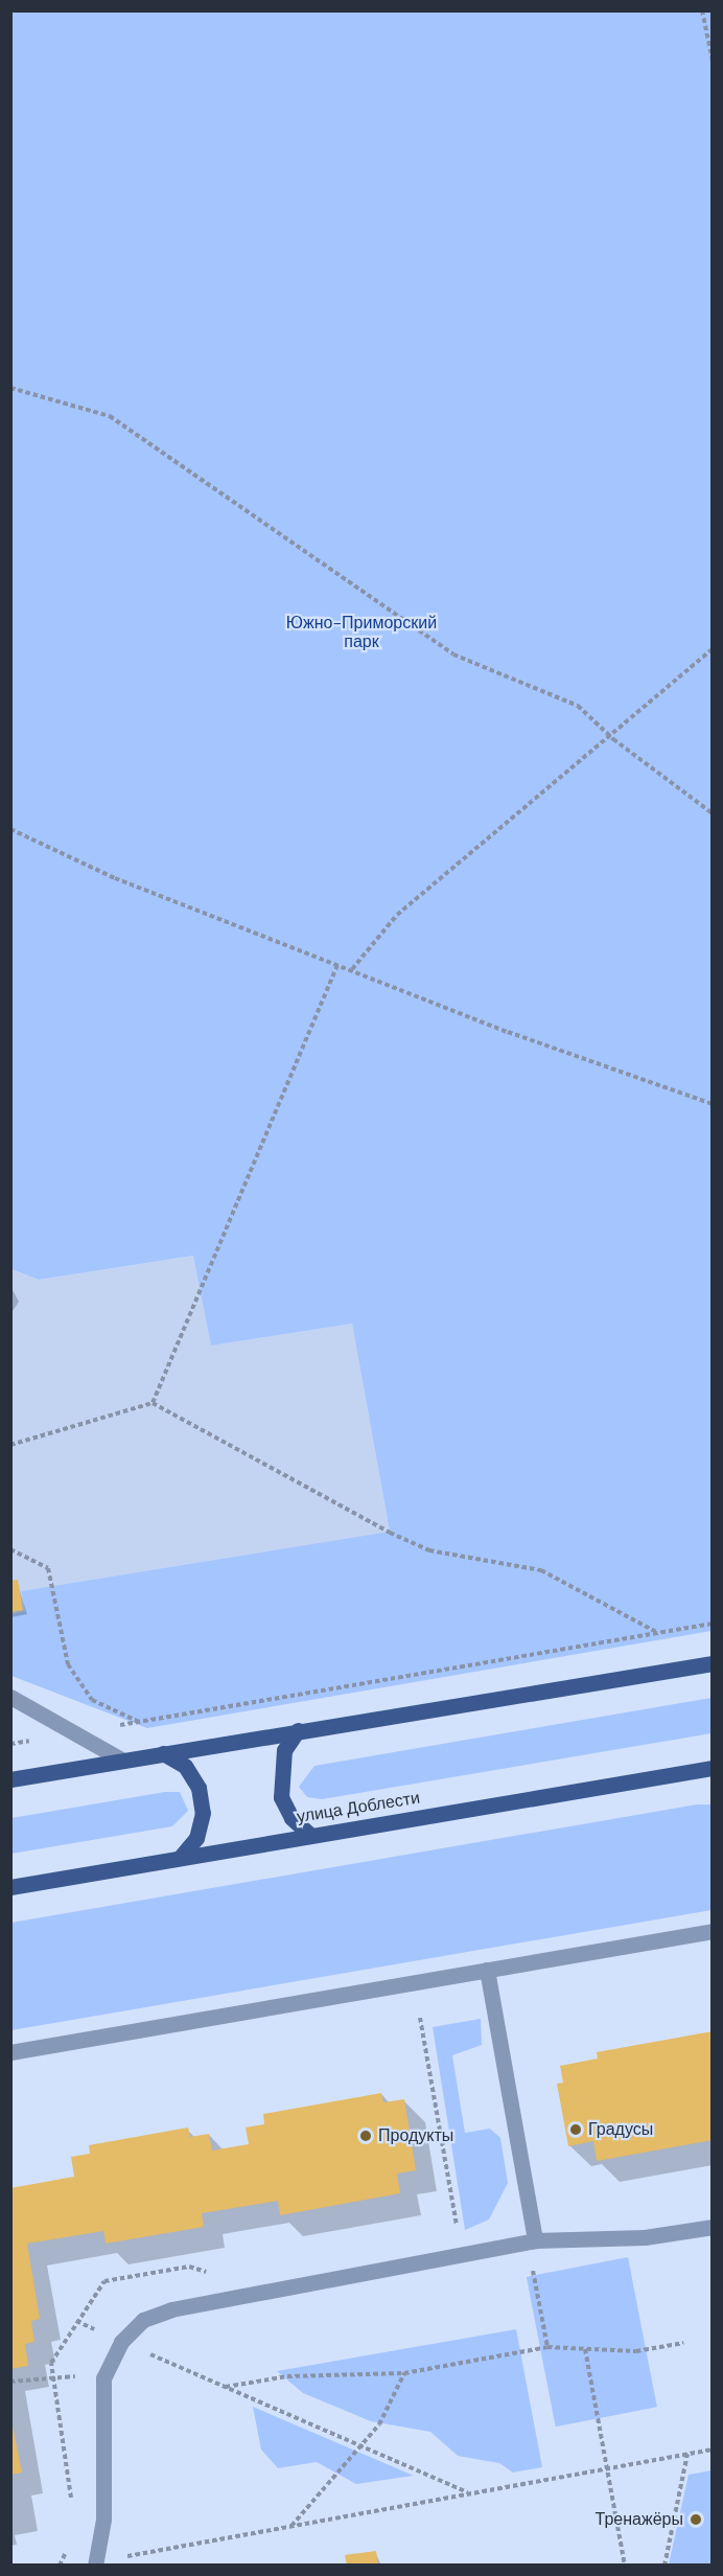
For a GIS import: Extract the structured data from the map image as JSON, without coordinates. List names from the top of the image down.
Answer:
{
  "streets": {
    "main road": ["улица Доблести"]
  },
  "parks": ["Южно-Приморский парк"],
  "places": ["Градусы", "Продукты", "Тренажёры"]
}
